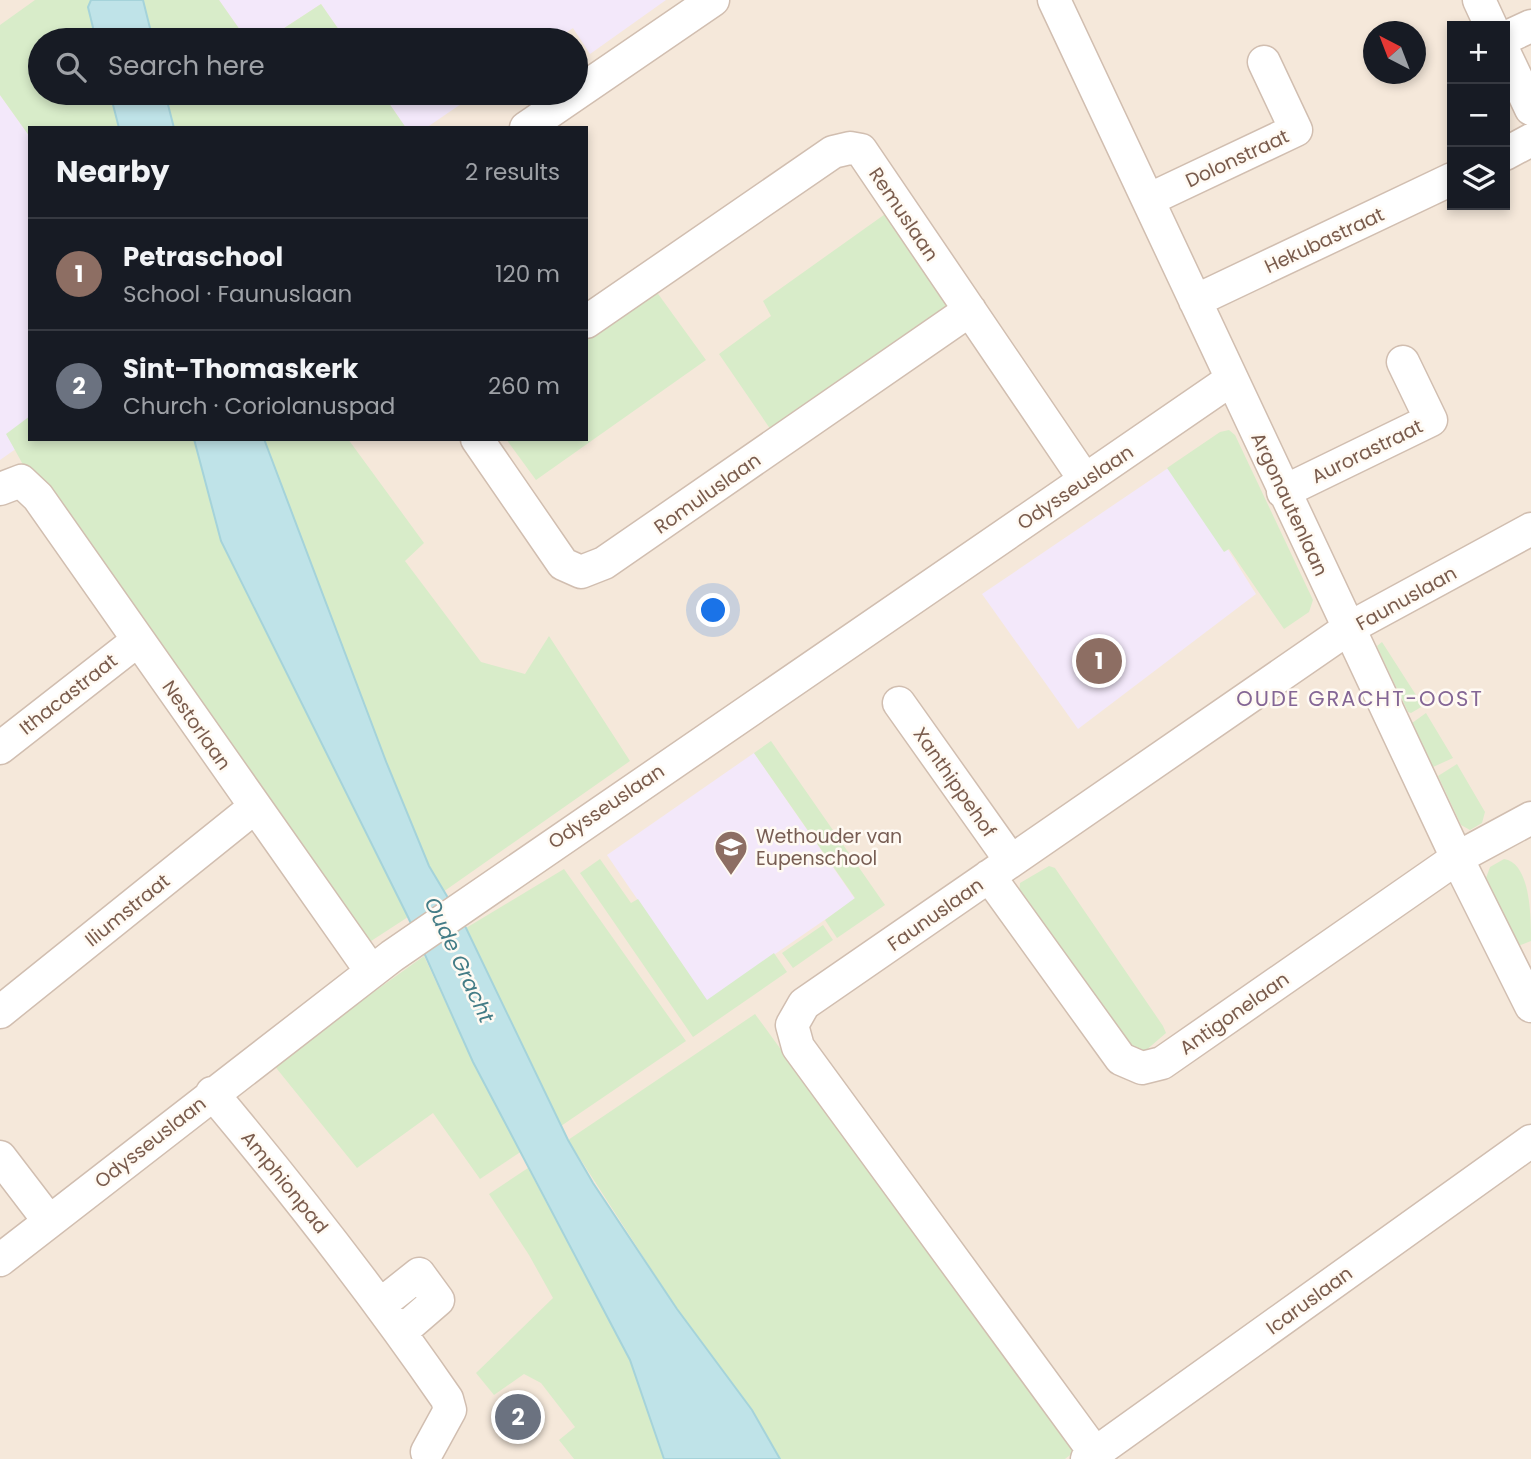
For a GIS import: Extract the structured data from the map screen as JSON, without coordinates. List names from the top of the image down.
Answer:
{
  "streets": {
    "street": [
      "Dolonstraat",
      "Remuslaan",
      "Hekubastraat",
      "Aurorastraat",
      "Odysseuslaan",
      "Romuluslaan",
      "Argonautenlaan",
      "Faunuslaan",
      "Ithacastraat",
      "Nestorlaan",
      "Xanthippehof",
      "Iliumstraat",
      "Antigonelaan",
      "Amphionpad",
      "Icaruslaan"
    ]
  },
  "crossings": [
    ["Dolonstraat", "Argonautenlaan"],
    ["Remuslaan", "Odysseuslaan"],
    ["Remuslaan", "Romuluslaan"],
    ["Hekubastraat", "Argonautenlaan"],
    ["Aurorastraat", "Argonautenlaan"],
    ["Odysseuslaan", "Argonautenlaan"],
    ["Odysseuslaan", "Nestorlaan"],
    ["Odysseuslaan", "Amphionpad"],
    ["Argonautenlaan", "Faunuslaan"],
    ["Argonautenlaan", "Antigonelaan"],
    ["Faunuslaan", "Xanthippehof"],
    ["Faunuslaan", "Antigonelaan"],
    ["Faunuslaan", "Icaruslaan"],
    ["Ithacastraat", "Nestorlaan"],
    ["Nestorlaan", "Iliumstraat"],
    ["Xanthippehof", "Antigonelaan"]
  ],
  "districts": ["OUDE GRACHT-OOST"],
  "water": ["Oude Gracht"],
  "places": {
    "school or university": ["Wethouder van Eupenschool"]
  },
  "north": "top left",
  "page": {
    "map_buttons": ["+", "−"],
    "search": "Search here",
    "heading": ["Nearby", "2 results"],
    "list": [
      {
        "mark": "1",
        "name": "Petraschool",
        "note": "School · Faunuslaan",
        "value": "120 m"
      },
      {
        "mark": "2",
        "name": "Sint-Thomaskerk",
        "note": "Church · Coriolanuspad",
        "value": "260 m"
      }
    ],
    "pins": ["1", "2"]
  }
}
